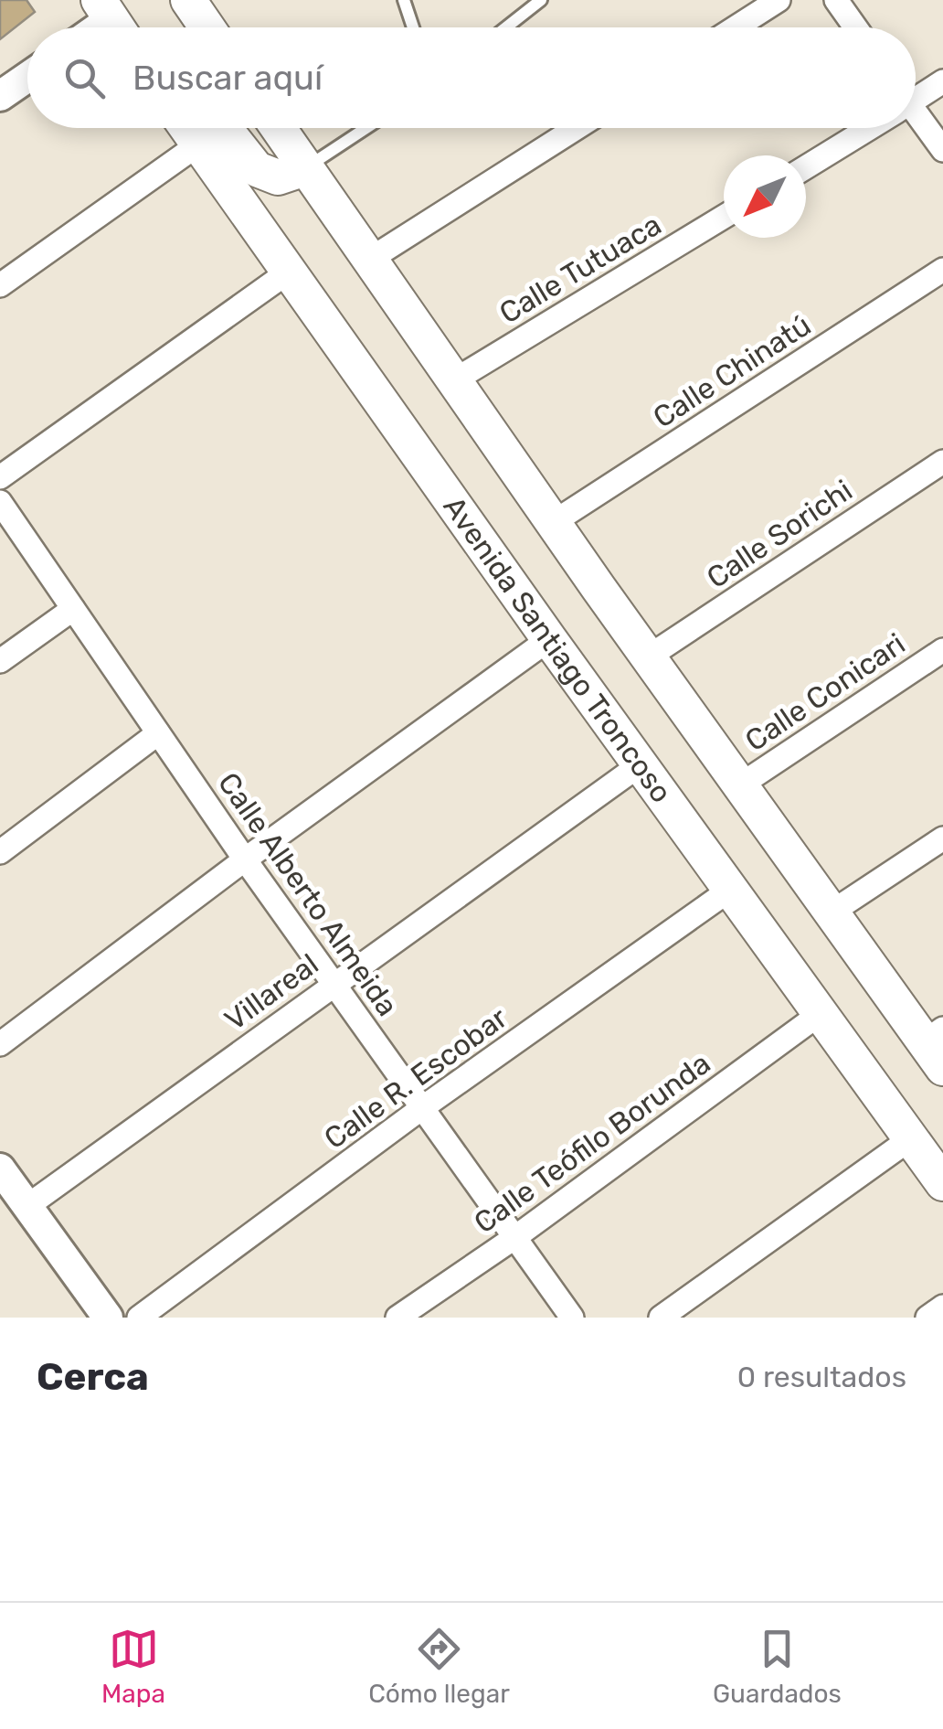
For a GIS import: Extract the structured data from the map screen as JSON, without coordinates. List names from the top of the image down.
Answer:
{
  "streets": {
    "main road": ["Avenida Santiago Troncoso"],
    "street": [
      "Calle Tutuaca",
      "Calle Chinatú",
      "Calle Sorichi",
      "Calle Conicari",
      "Calle Alberto Almeida",
      "Villareal",
      "Calle R. Escobar",
      "Calle Teófilo Borunda"
    ]
  },
  "crossings": [
    ["Avenida Santiago Troncoso", "Villareal"],
    ["Avenida Santiago Troncoso", "Calle R. Escobar"],
    ["Avenida Santiago Troncoso", "Calle Teófilo Borunda"],
    ["Calle Alberto Almeida", "Villareal"],
    ["Calle Alberto Almeida", "Calle R. Escobar"],
    ["Calle Alberto Almeida", "Calle Teófilo Borunda"]
  ],
  "north": "bottom left",
  "page": {
    "search": "Buscar aquí",
    "heading": ["Cerca", "0 resultados"],
    "nav": ["Mapa", "Cómo llegar", "Guardados"]
  }
}
